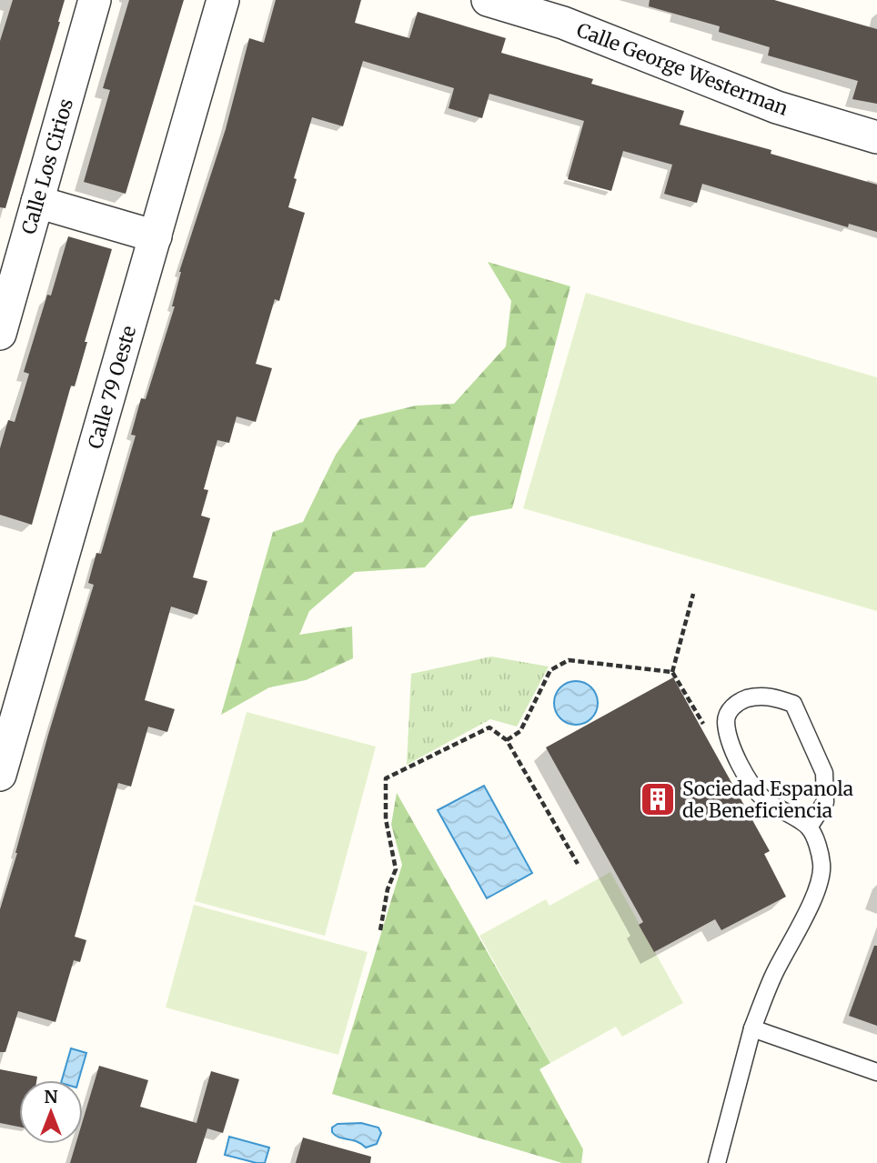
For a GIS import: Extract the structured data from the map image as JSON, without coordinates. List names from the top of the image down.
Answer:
{
  "streets": {
    "street": ["Calle George Westerman", "Calle Los Cirios", "Calle 79 Oeste"]
  },
  "places": {
    "building": ["Sociedad Espanola de Beneficiencia"]
  },
  "north": "top"
}
